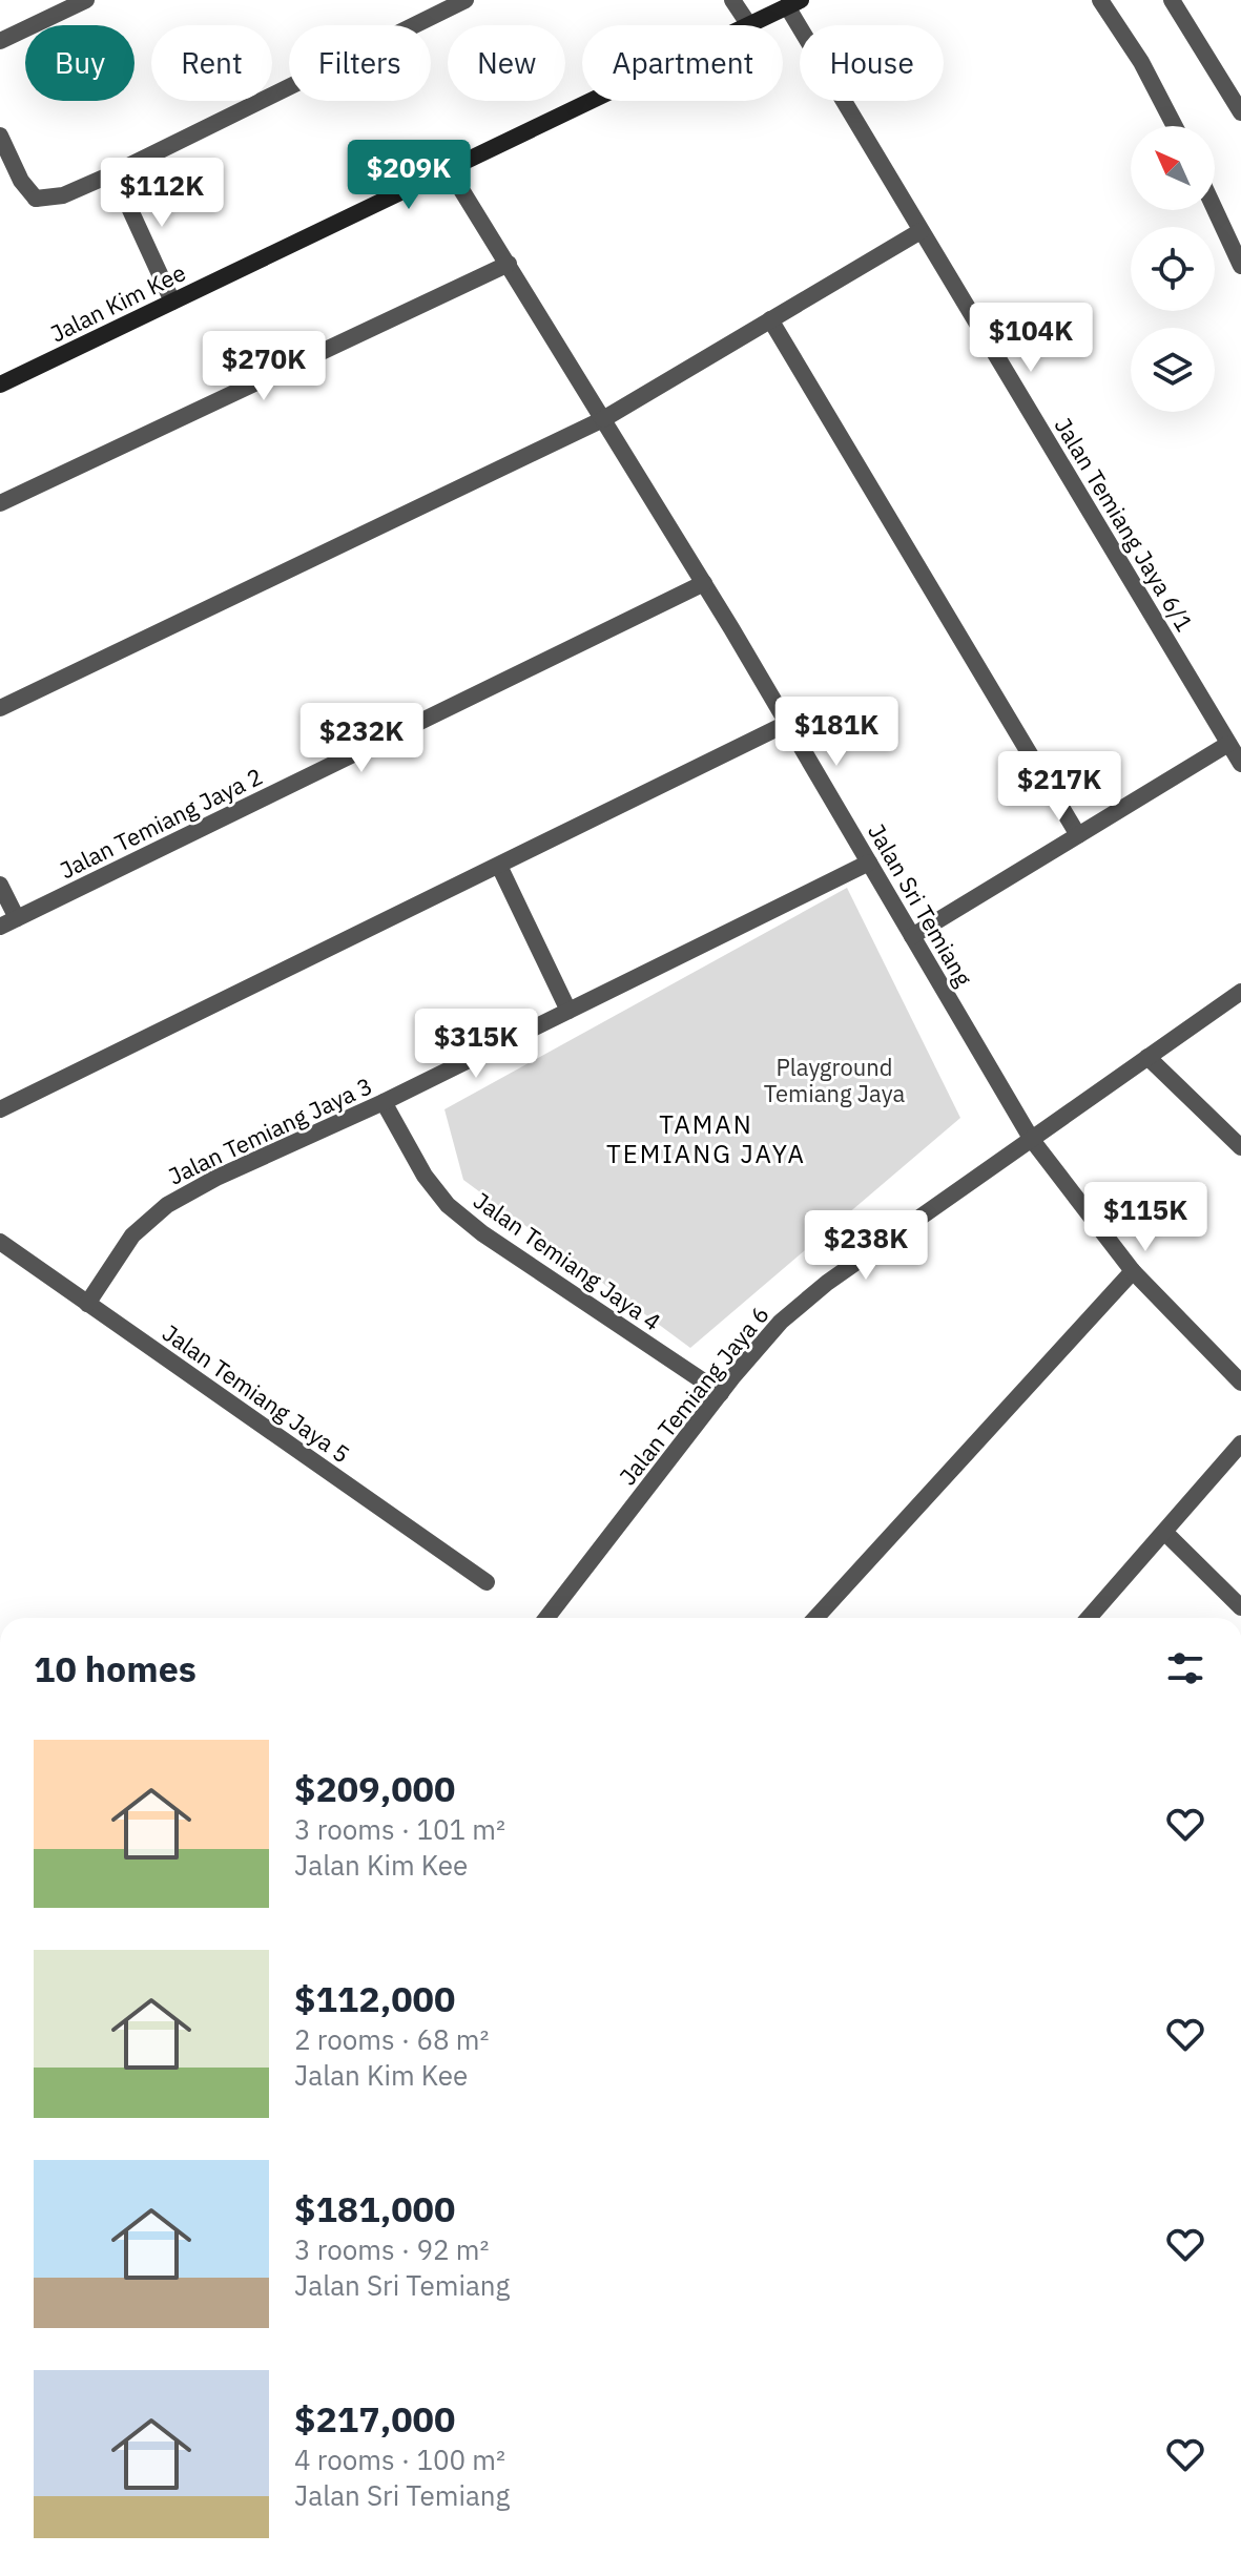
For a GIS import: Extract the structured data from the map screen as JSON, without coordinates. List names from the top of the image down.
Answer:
{
  "streets": {
    "street": [
      "Jalan Kim Kee",
      "Jalan Temiang Jaya 6/1",
      "Jalan Temiang Jaya 2",
      "Jalan Sri Temiang",
      "Jalan Temiang Jaya 3",
      "Jalan Temiang Jaya 4",
      "Jalan Temiang Jaya 5",
      "Jalan Temiang Jaya 6"
    ]
  },
  "crossings": [
    ["Jalan Kim Kee", "Jalan Temiang Jaya 6/1"],
    ["Jalan Kim Kee", "Jalan Sri Temiang"],
    ["Jalan Temiang Jaya 2", "Jalan Sri Temiang"],
    ["Jalan Sri Temiang", "Jalan Temiang Jaya 3"],
    ["Jalan Sri Temiang", "Jalan Temiang Jaya 6"],
    ["Jalan Temiang Jaya 3", "Jalan Temiang Jaya 4"],
    ["Jalan Temiang Jaya 3", "Jalan Temiang Jaya 5"],
    ["Jalan Temiang Jaya 4", "Jalan Temiang Jaya 6"]
  ],
  "districts": ["TAMAN TEMIANG JAYA"],
  "parks": ["Playground Temiang Jaya"],
  "north": "top left",
  "page": {
    "chip": [
      "Buy",
      "Rent",
      "Filters",
      "New",
      "Apartment",
      "House"
    ],
    "price": [
      "$209K",
      "$112K",
      "$104K",
      "$270K",
      "$181K",
      "$232K",
      "$217K",
      "$315K",
      "$115K",
      "$238K"
    ],
    "heading": "10 homes",
    "list": [
      {
        "name": "$209,000",
        "note": "3 rooms · 101 m² · Jalan Kim Kee"
      },
      {
        "name": "$112,000",
        "note": "2 rooms · 68 m² · Jalan Kim Kee"
      },
      {
        "name": "$181,000",
        "note": "3 rooms · 92 m² · Jalan Sri Temiang"
      },
      {
        "name": "$217,000",
        "note": "4 rooms · 100 m² · Jalan Sri Temiang"
      }
    ]
  }
}
